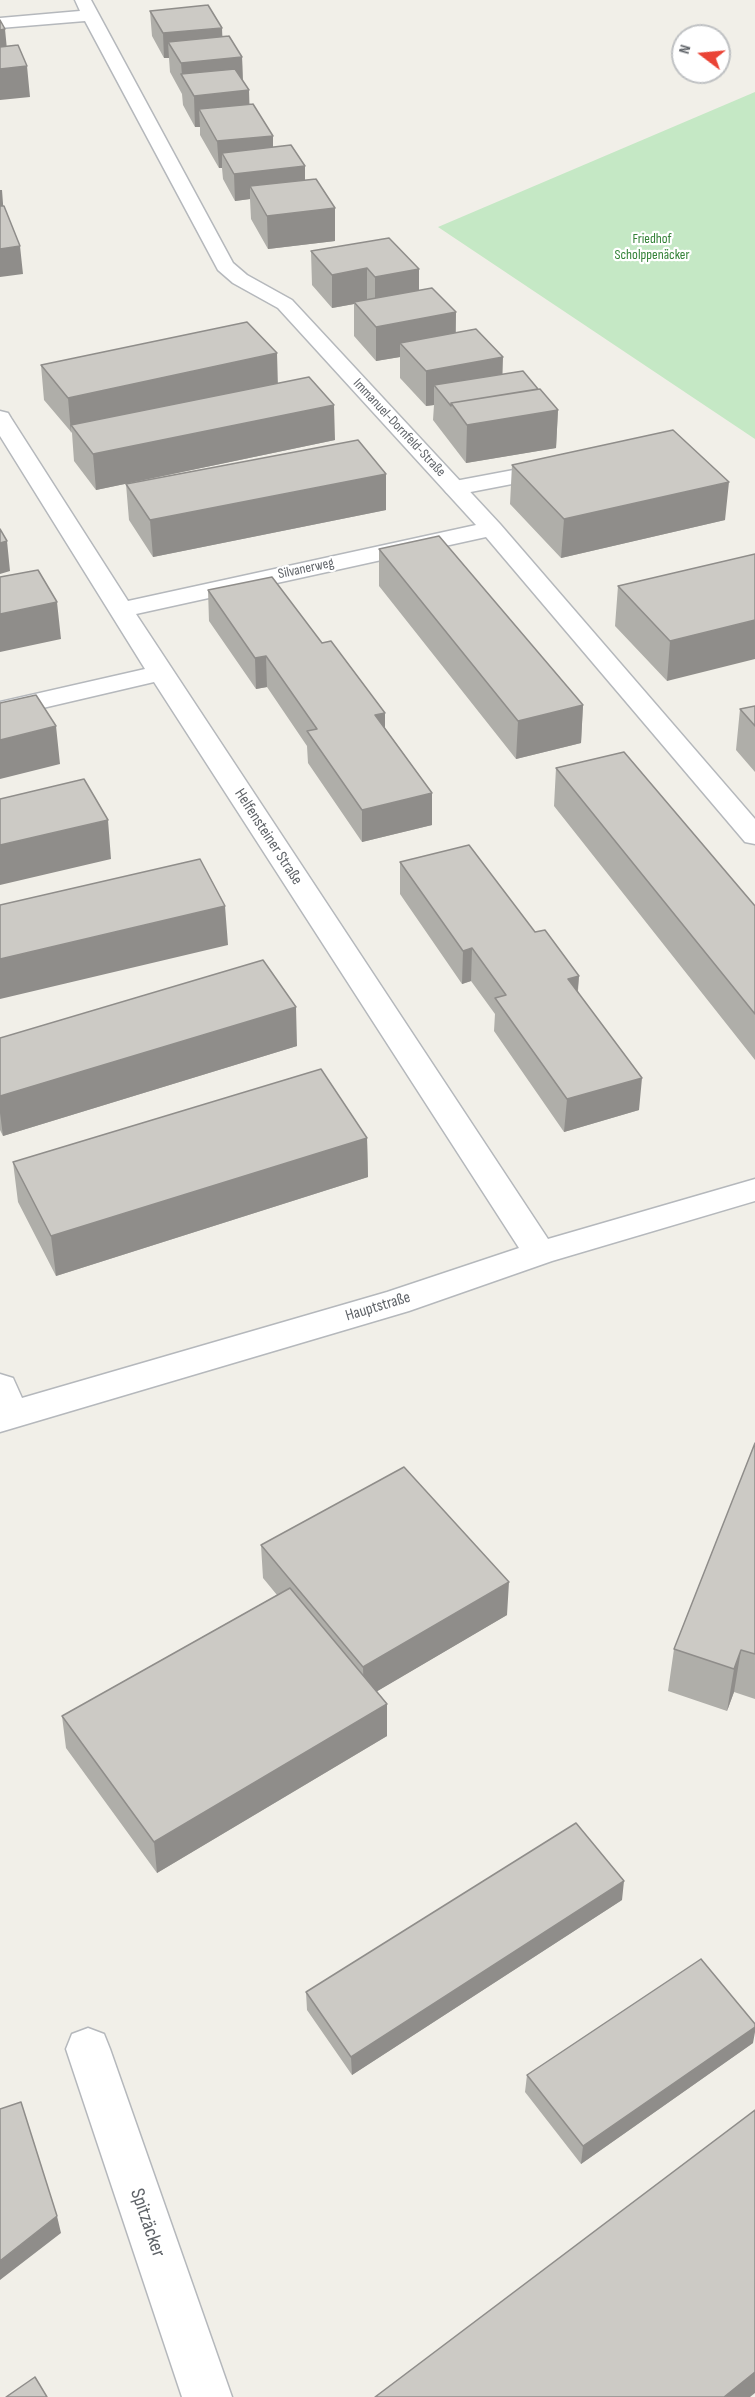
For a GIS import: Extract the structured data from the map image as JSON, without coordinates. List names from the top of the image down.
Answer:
{
  "streets": {
    "street": [
      "Immanuel-Dornfeld-Straße",
      "Silvanerweg",
      "Helfensteiner Straße",
      "Hauptstraße",
      "Spitzäcker"
    ]
  },
  "crossings": [
    ["Immanuel-Dornfeld-Straße", "Silvanerweg"],
    ["Silvanerweg", "Helfensteiner Straße"],
    ["Helfensteiner Straße", "Hauptstraße"]
  ],
  "parks": ["Friedhof Scholppenäcker"],
  "north": "left"
}
